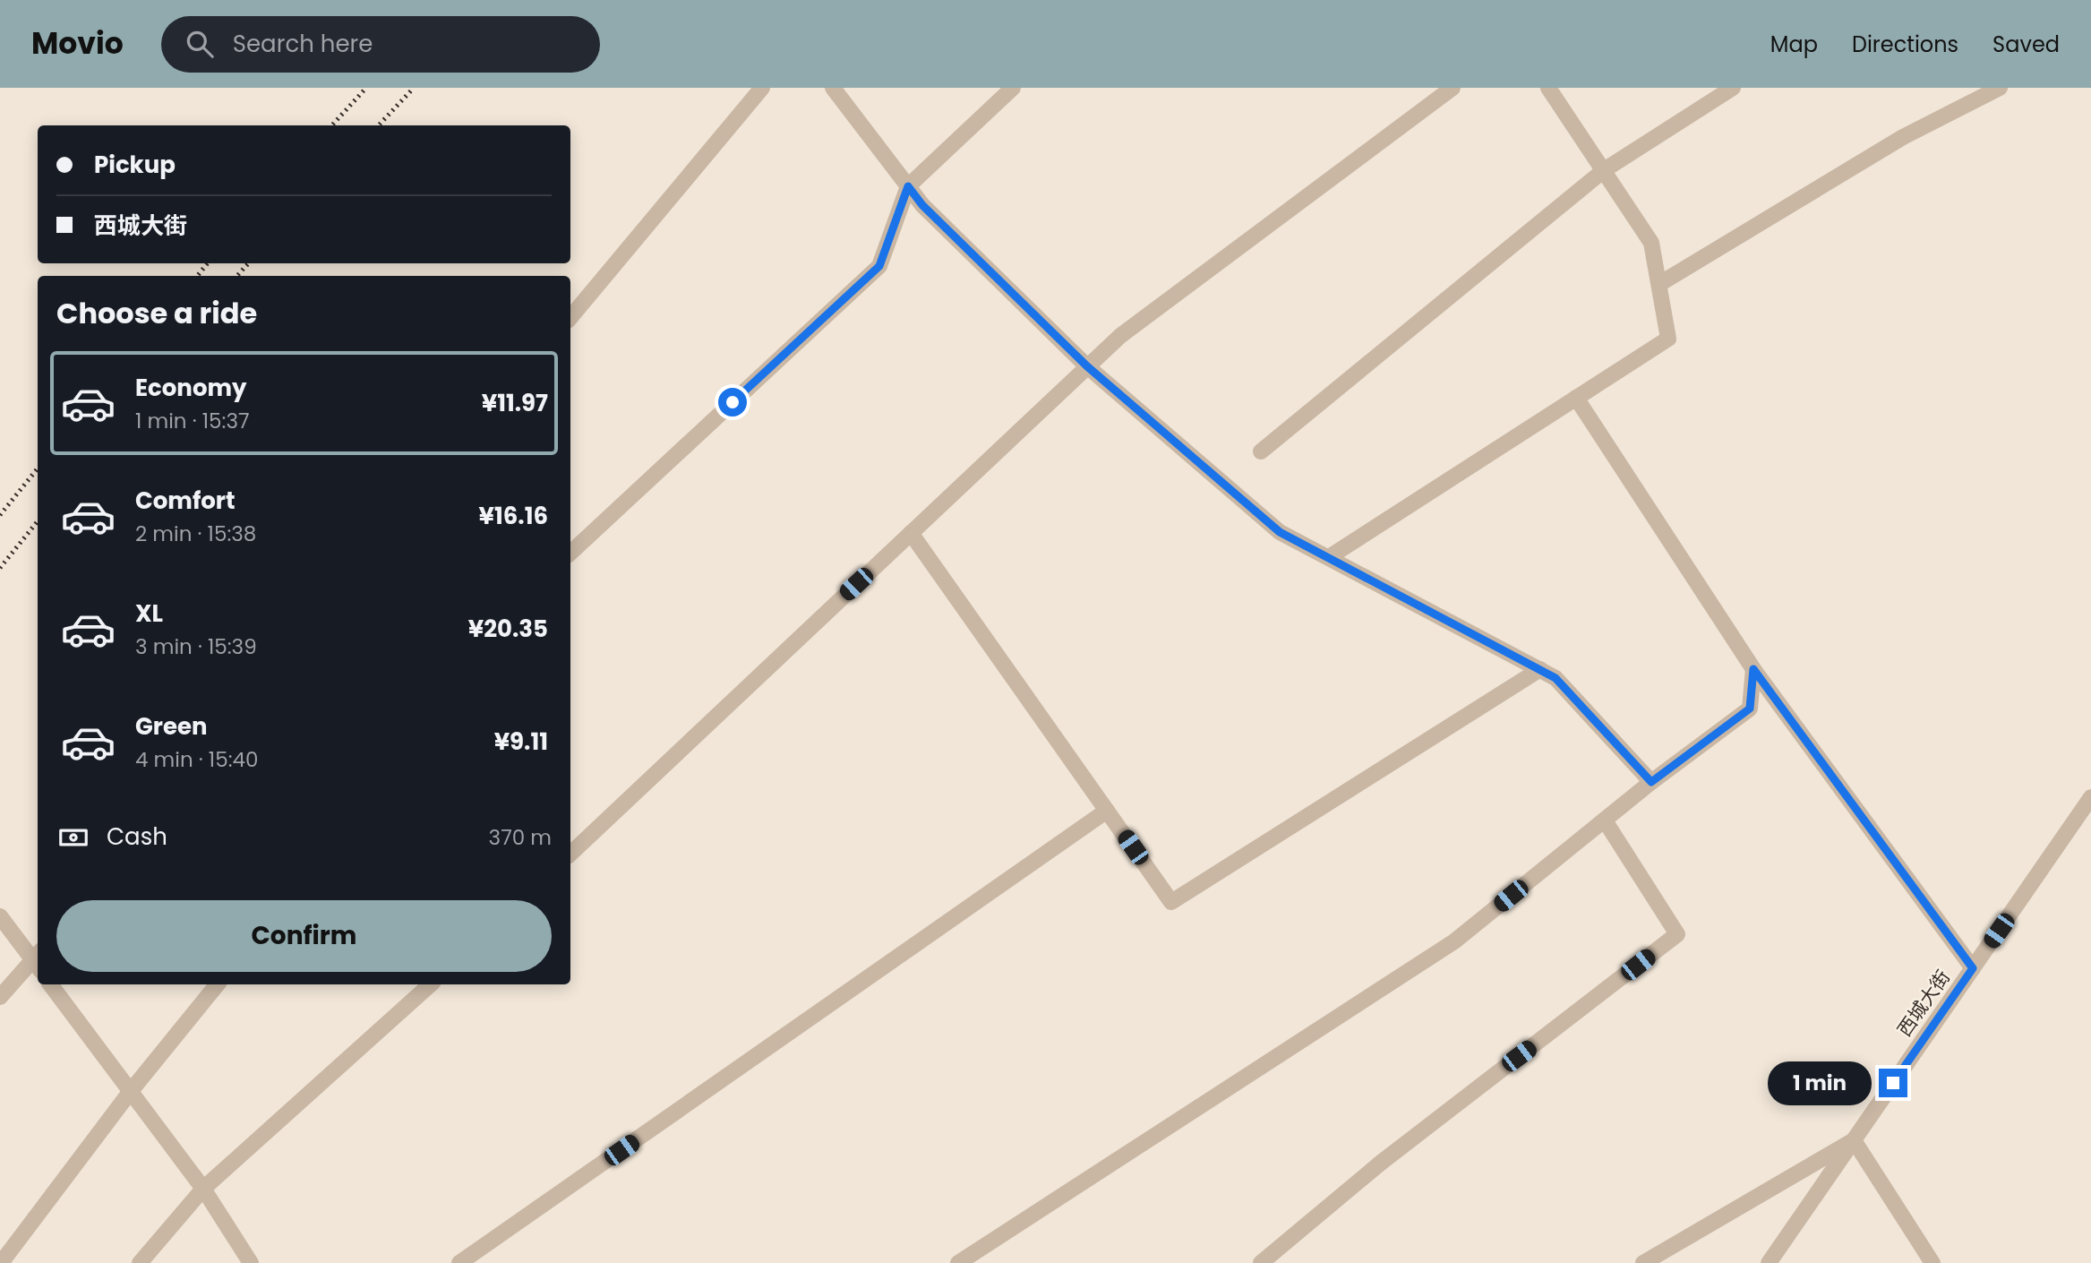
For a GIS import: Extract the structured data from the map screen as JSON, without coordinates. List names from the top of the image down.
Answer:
{
  "streets": {
    "street": ["西城大街"]
  },
  "page": {
    "header": "Movio",
    "search": "Search here",
    "nav": ["Map", "Directions", "Saved"],
    "banner": ["Pickup", "西城大街"],
    "heading": "Choose a ride",
    "list": [
      {
        "name": "Economy",
        "note": "1 min · 15:37",
        "value": "¥11.97"
      },
      {
        "name": "Comfort",
        "note": "2 min · 15:38",
        "value": "¥16.16"
      },
      {
        "name": "XL",
        "note": "3 min · 15:39",
        "value": "¥20.35"
      },
      {
        "name": "Green",
        "note": "4 min · 15:40",
        "value": "¥9.11"
      }
    ],
    "pay": ["Cash", "370 m"],
    "buttons": "Confirm",
    "bubble": "1 min"
  }
}
